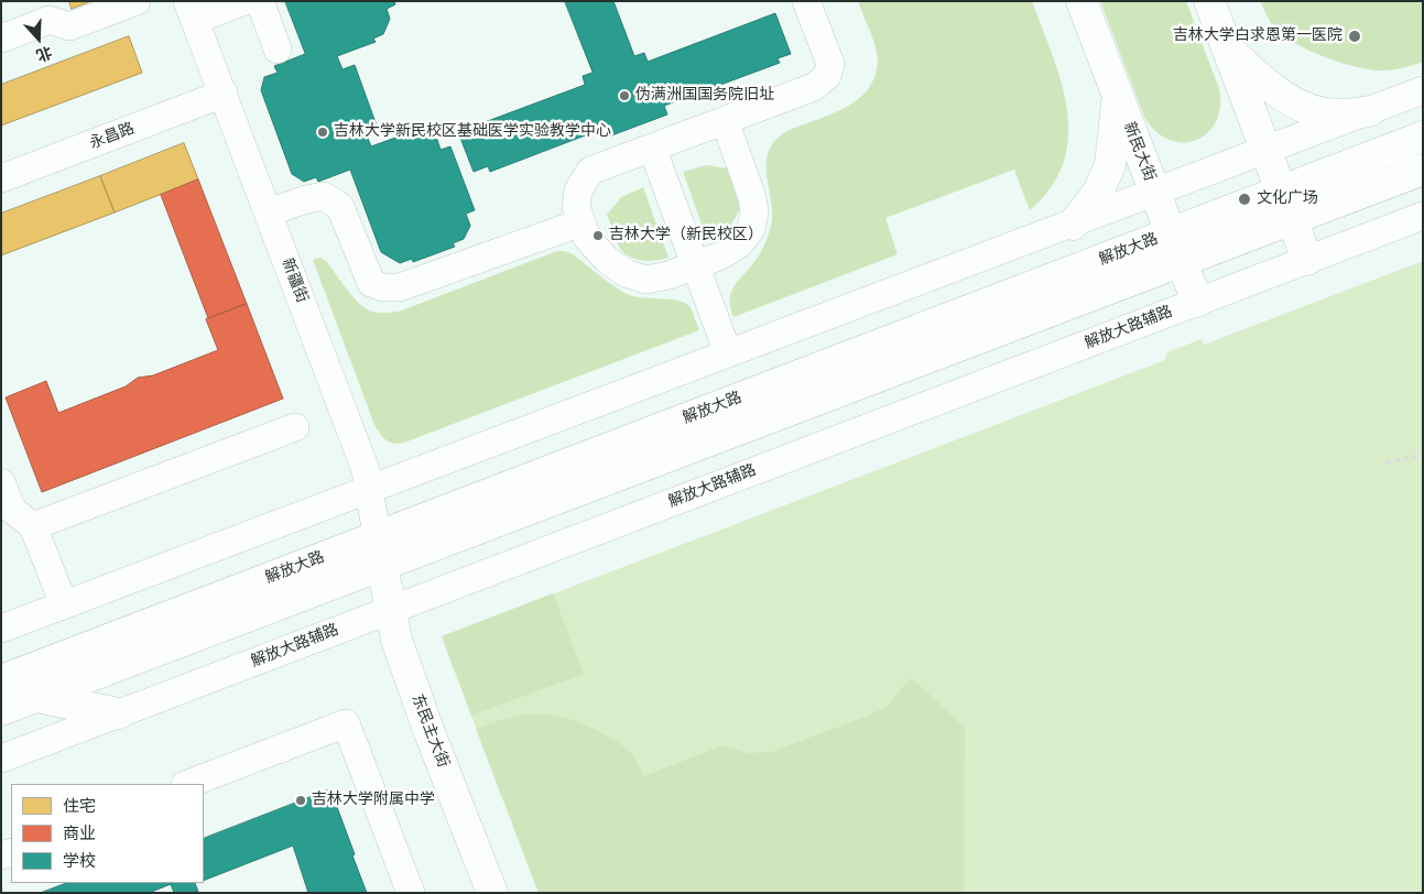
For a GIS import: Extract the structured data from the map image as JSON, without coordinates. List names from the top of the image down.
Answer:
{
  "streets": {
    "main road": ["新民大街", "解放大路", "东民主大街"],
    "street": ["永昌路", "新疆街", "解放大路辅路"]
  },
  "crossings": [
    ["永昌路", "新疆街"],
    ["新民大街", "解放大路"],
    ["新民大街", "解放大路辅路"],
    ["解放大路", "新疆街"],
    ["解放大路", "东民主大街"],
    ["新疆街", "东民主大街"],
    ["解放大路辅路", "东民主大街"]
  ],
  "places": [
    "吉林大学白求恩第一医院",
    "伪满洲国国务院旧址",
    "吉林大学新民校区基础医学实验教学中心",
    "文化广场",
    "吉林大学（新民校区）",
    "吉林大学附属中学"
  ],
  "legend": ["住宅", "商业", "学校"],
  "north": "bottom"
}
